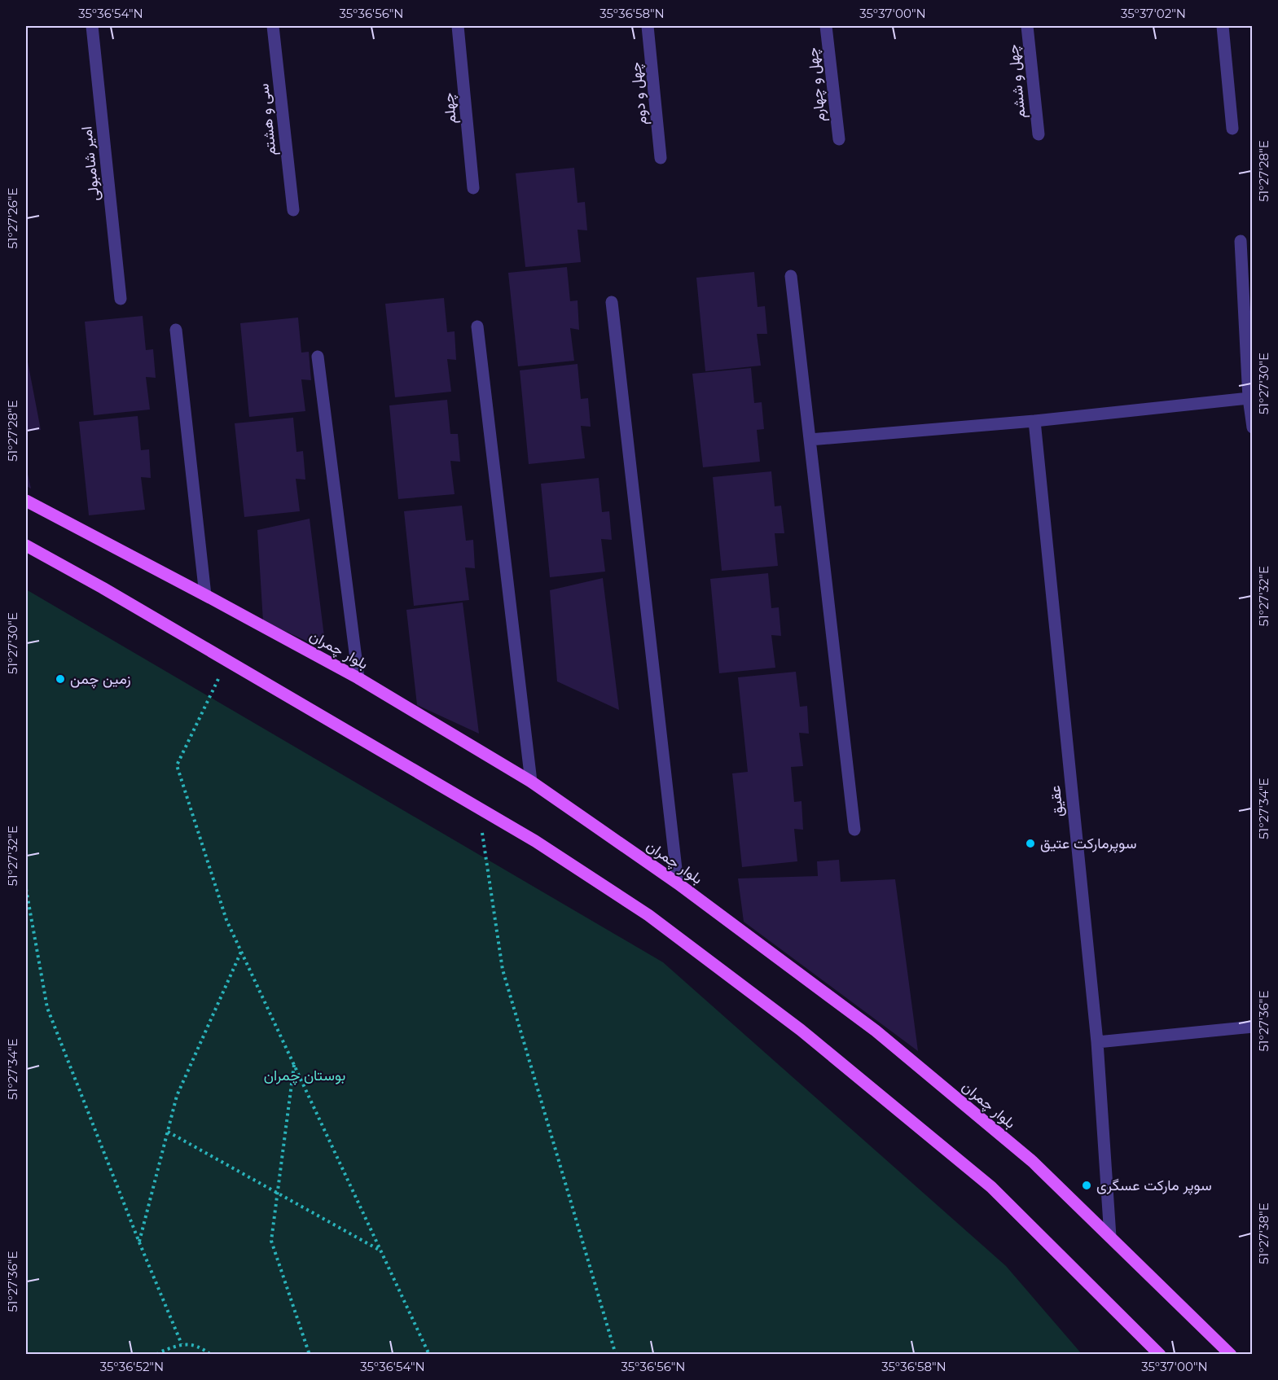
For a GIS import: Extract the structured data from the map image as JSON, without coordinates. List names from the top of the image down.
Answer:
{
  "streets": {
    "main road": ["بلوار چمران"],
    "street": [
      "چهل و ششم",
      "چهل و چهارم",
      "چهل و دوم",
      "چهلم",
      "سی و هشتم",
      "امیر شامبولی",
      "عقیق"
    ]
  },
  "crossings": [
    ["بلوار چمران", "عقیق"]
  ],
  "parks": ["بوستان چمران"],
  "places": ["زمین چمن", "سوپرمارکت عتیق", "سوپر مارکت عسگری"],
  "coordinates": [
    "35°36'54\"N",
    "35°36'56\"N",
    "35°36'58\"N",
    "35°37'00\"N",
    "35°37'02\"N",
    "51°27'28\"E",
    "51°27'26\"E",
    "51°27'30\"E",
    "51°27'32\"E",
    "51°27'34\"E",
    "51°27'36\"E",
    "51°27'38\"E",
    "35°36'52\"N"
  ]
}
